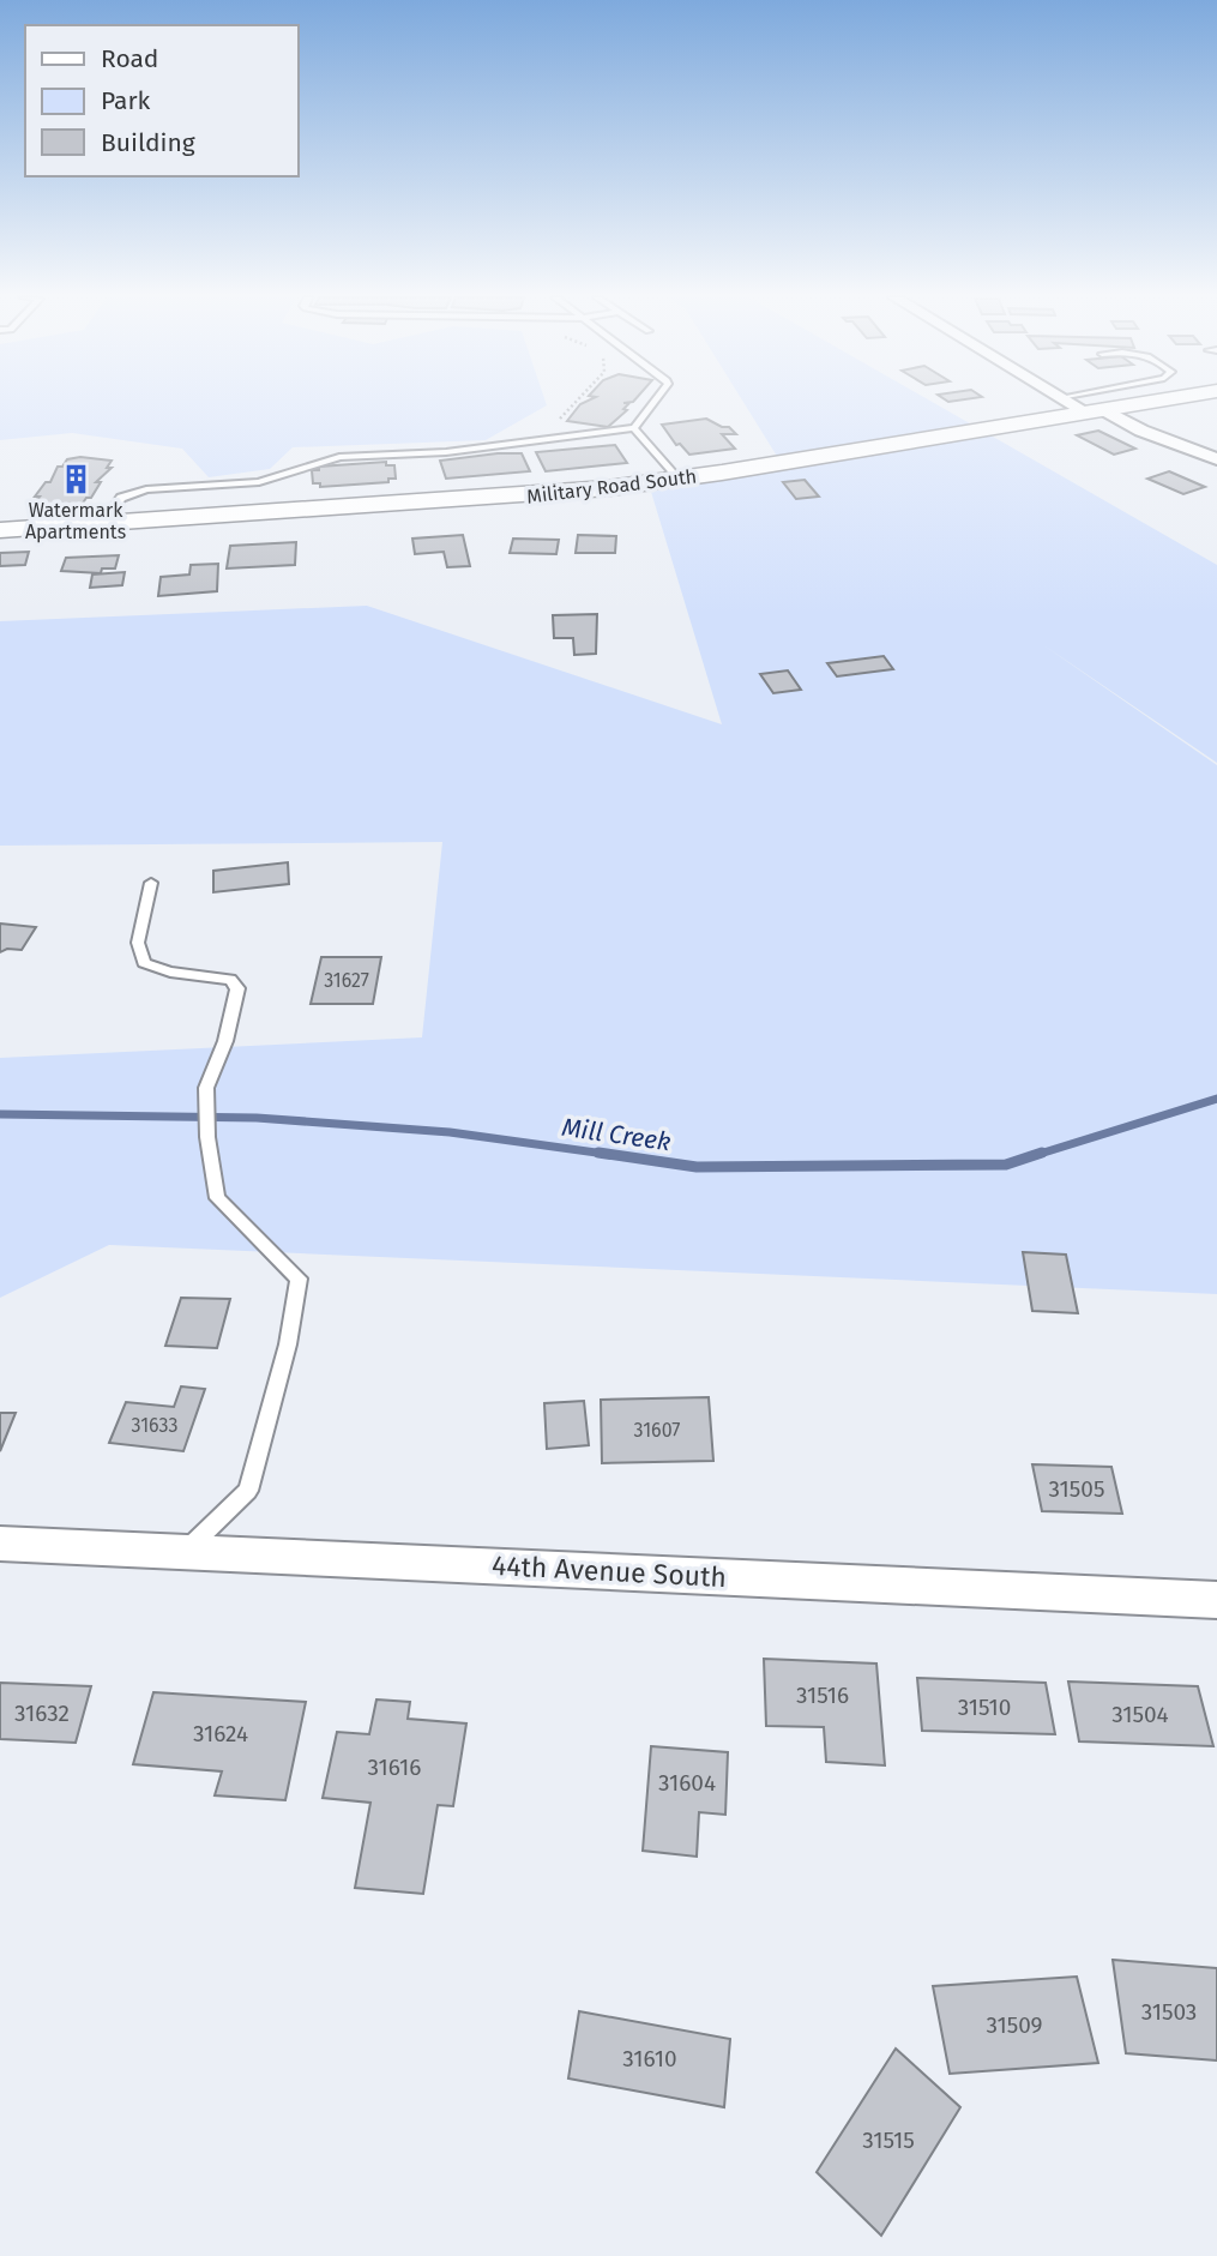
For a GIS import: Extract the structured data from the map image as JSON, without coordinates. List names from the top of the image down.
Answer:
{
  "streets": {
    "main road": ["Military Road South"],
    "street": ["44th Avenue South"]
  },
  "water": ["Mill Creek"],
  "places": {
    "building": ["Watermark Apartments"]
  },
  "house_numbers": [
    "31627",
    "31633",
    "31607",
    "31505",
    "31516",
    "31510",
    "31632",
    "31504",
    "31624",
    "31616",
    "31604",
    "31503",
    "31509",
    "31610",
    "31515"
  ],
  "legend": ["Road", "Park", "Building"]
}
